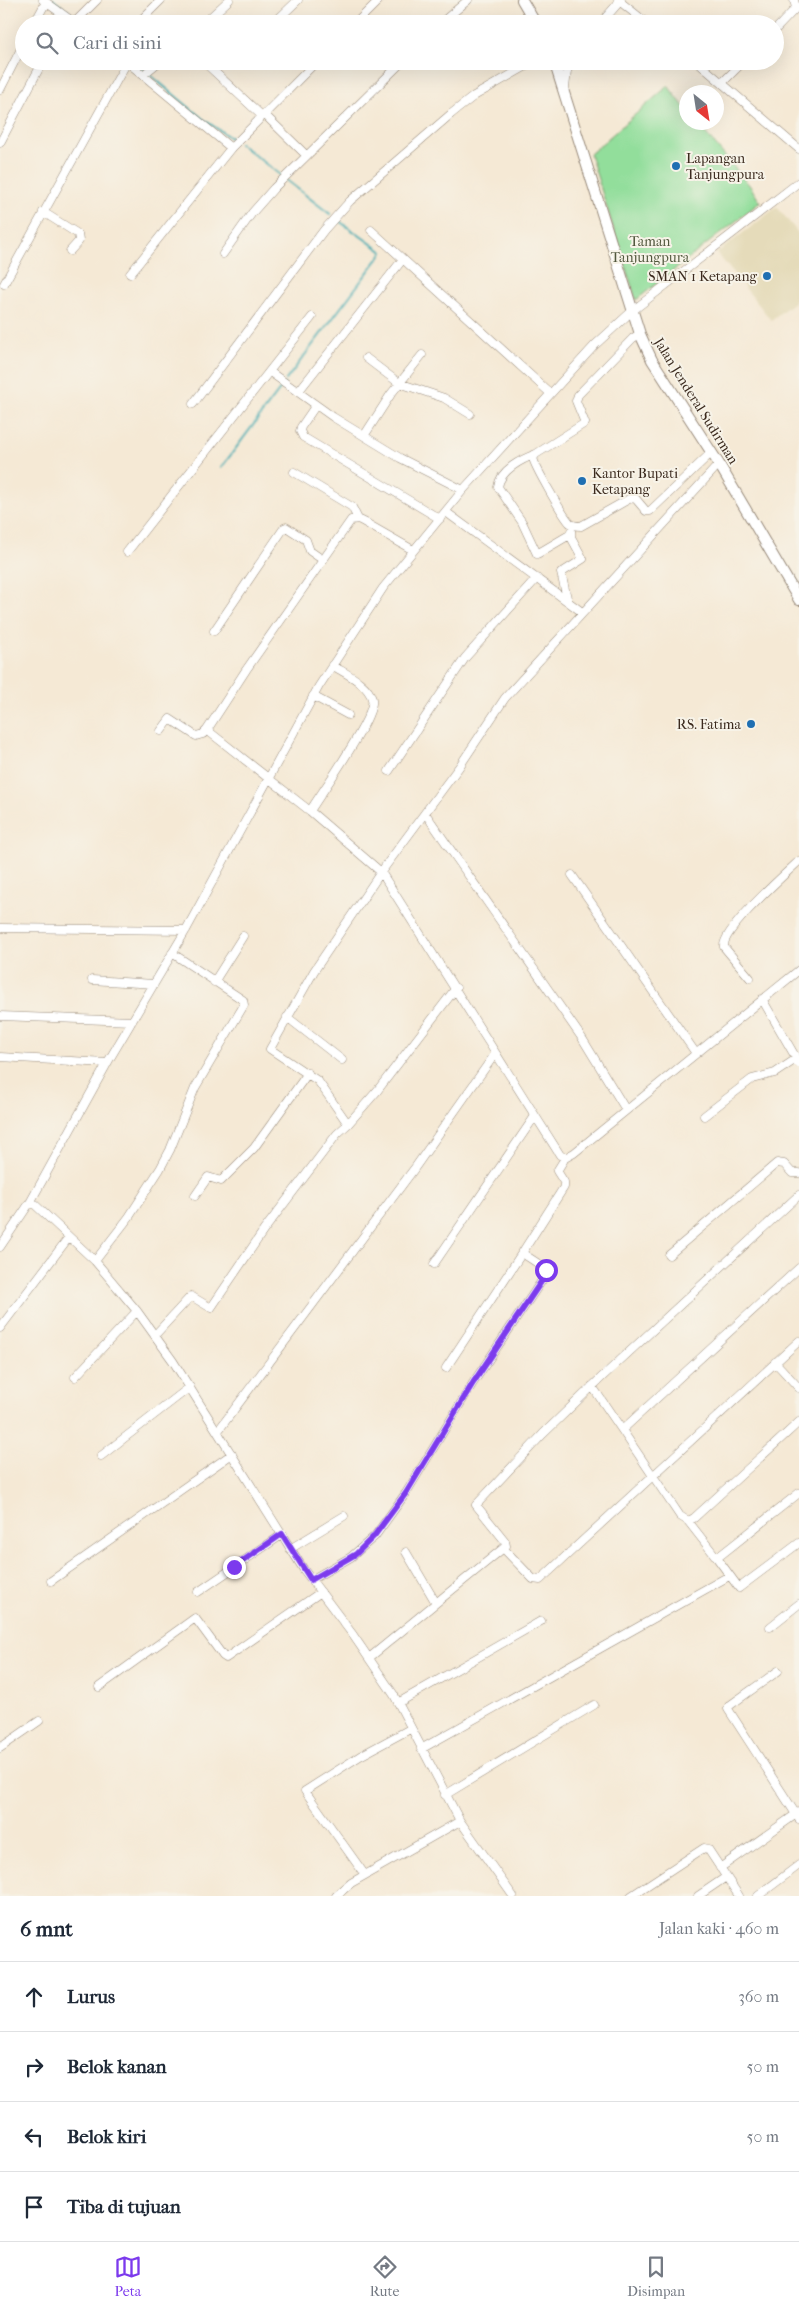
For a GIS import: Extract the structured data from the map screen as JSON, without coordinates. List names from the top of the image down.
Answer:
{
  "streets": {
    "main road": ["Jalan Jenderal Sudirman"]
  },
  "parks": ["Taman Tanjungpura"],
  "places": [
    "Lapangan Tanjungpura",
    "SMAN 1 Ketapang",
    "Kantor Bupati Ketapang",
    "RS. Fatima"
  ],
  "north": "bottom right",
  "page": {
    "search": "Cari di sini",
    "heading": ["6 mnt", "Jalan kaki · 460 m"],
    "list": [
      ["Lurus", "360 m"],
      ["Belok kanan", "50 m"],
      ["Belok kiri", "50 m"],
      "Tiba di tujuan"
    ],
    "nav": ["Peta", "Rute", "Disimpan"]
  }
}
